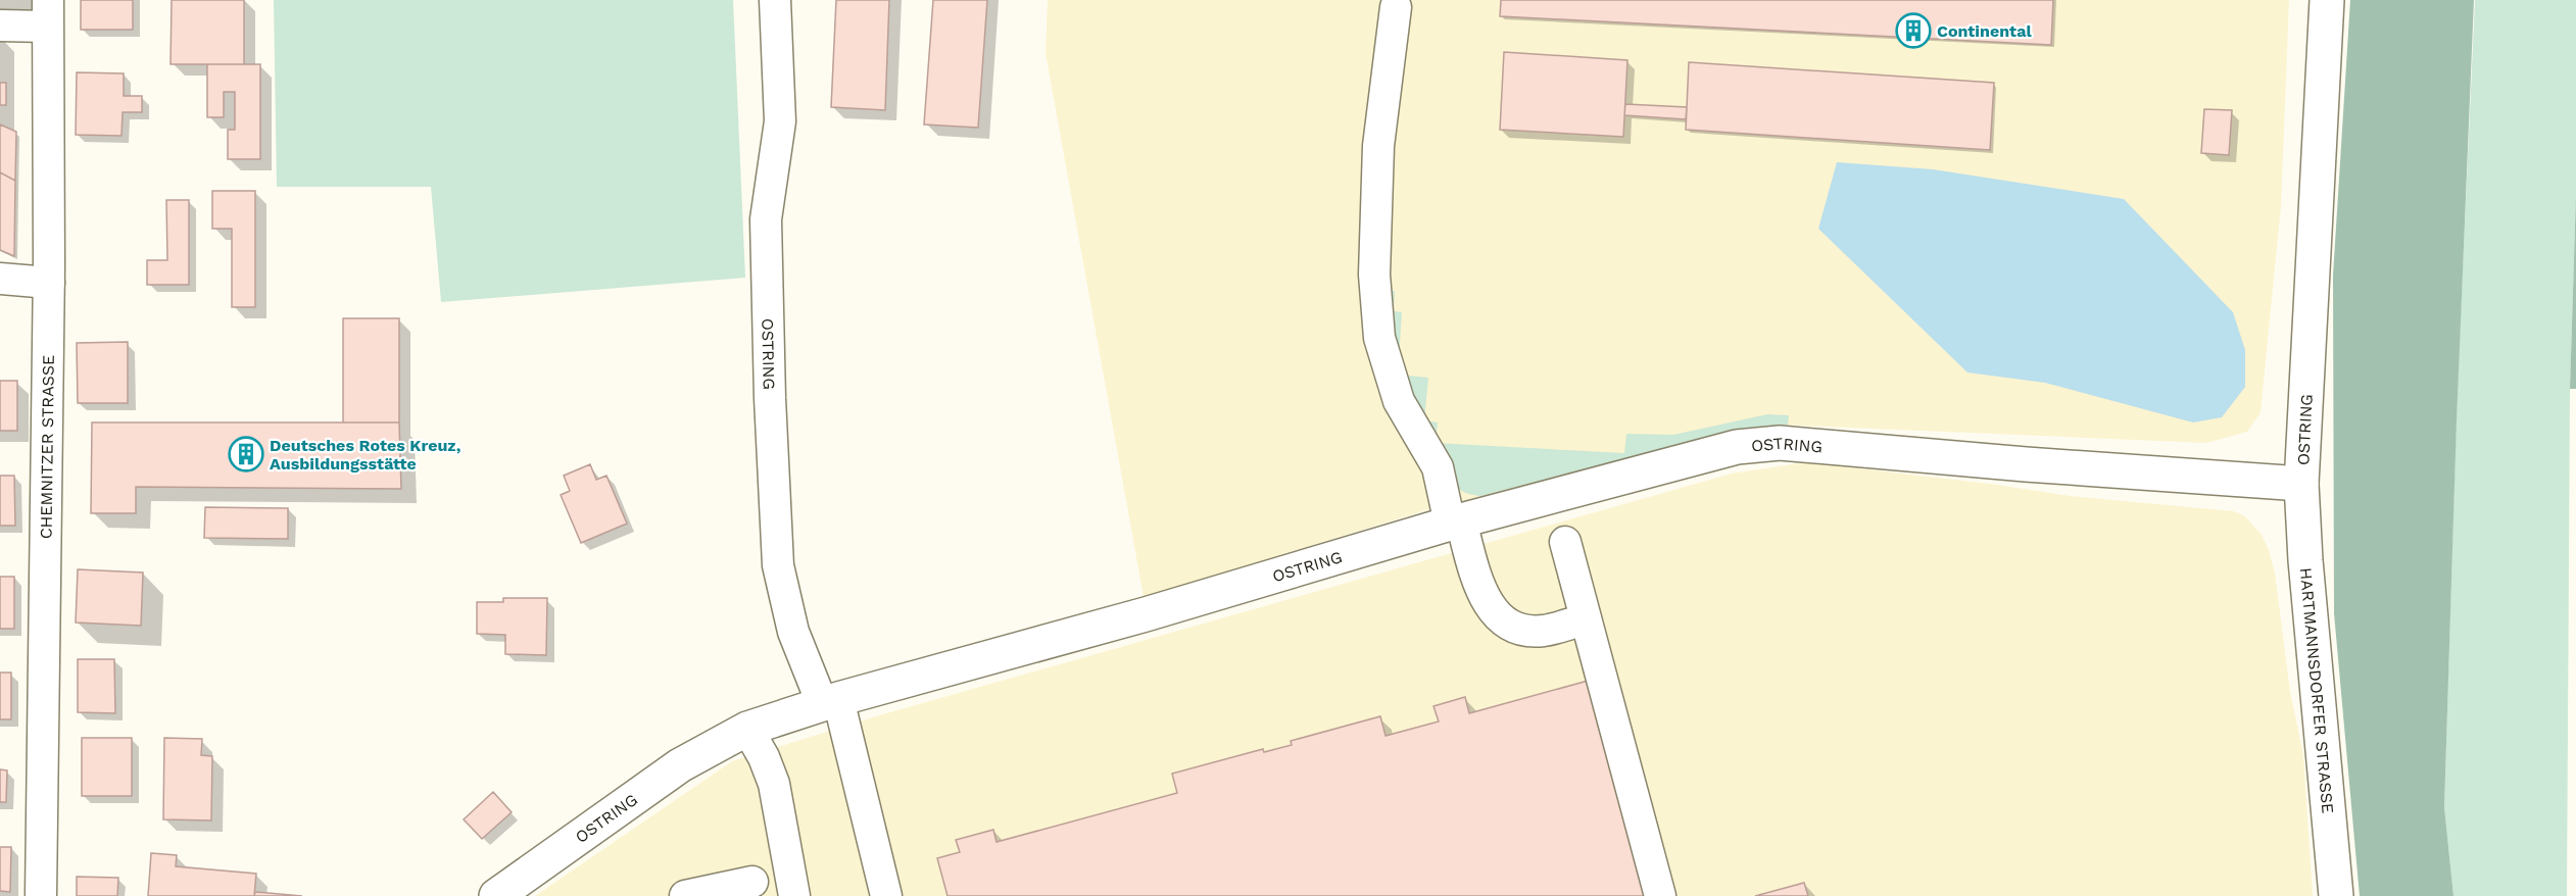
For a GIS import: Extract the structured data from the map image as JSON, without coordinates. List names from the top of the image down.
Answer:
{
  "streets": {
    "main road": ["OSTRING", "HARTMANNSDORFER STRASSE"],
    "street": ["CHEMNITZER STRASSE"]
  },
  "crossings": [
    ["OSTRING", "HARTMANNSDORFER STRASSE"]
  ],
  "places": {
    "building": ["Continental", "Deutsches Rotes Kreuz, Ausbildungsstätte"]
  }
}
